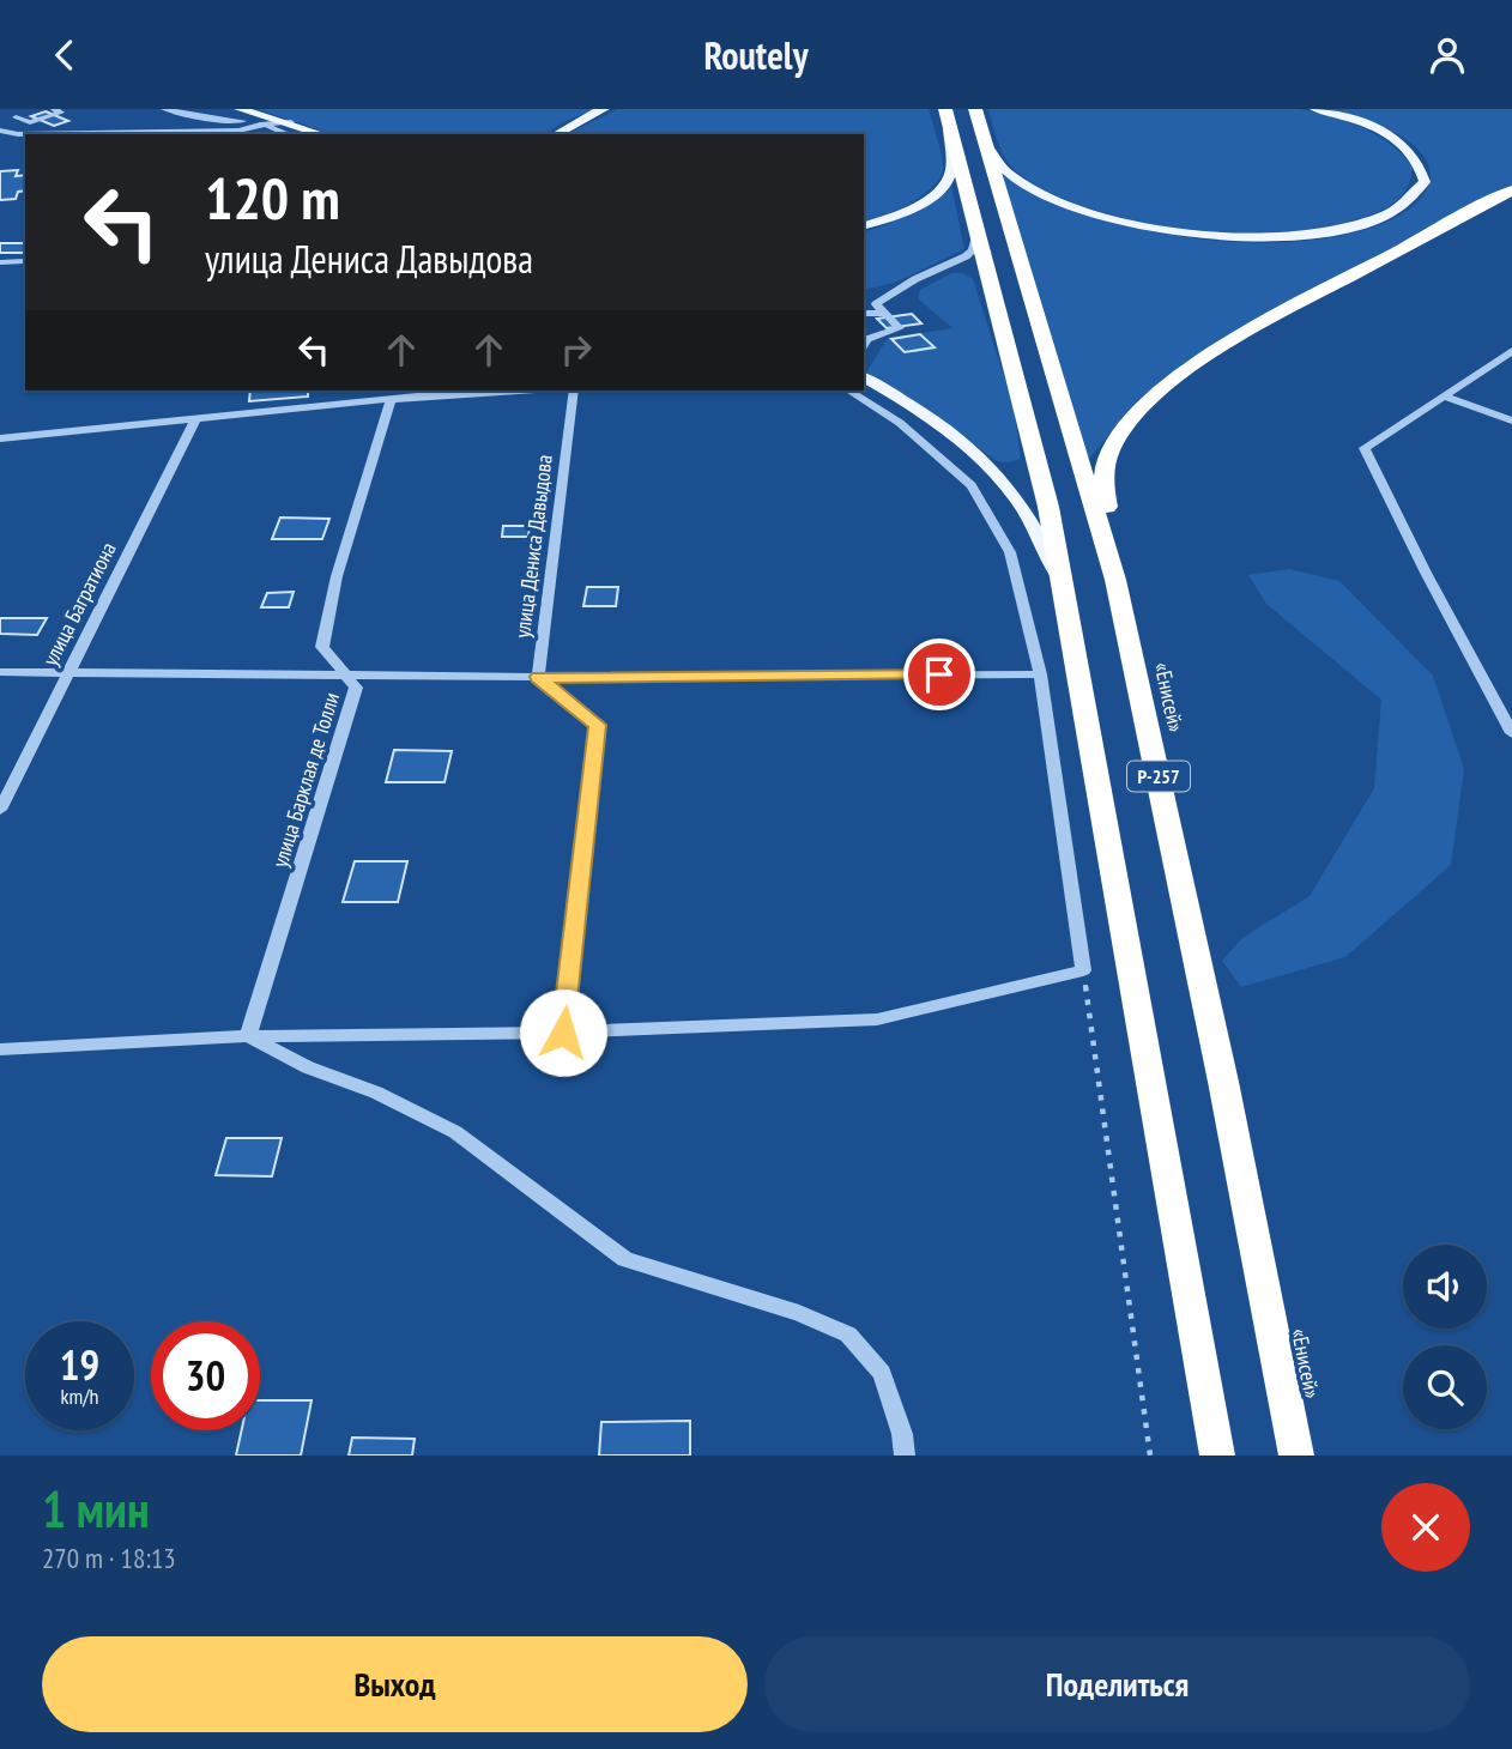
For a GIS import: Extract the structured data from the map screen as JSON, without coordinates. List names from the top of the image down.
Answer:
{
  "streets": {
    "highway": ["«Енисей»", "Р-257"],
    "street": ["улица Дениса Давыдова", "улица Багратиона", "улица Барклая де Толли"]
  },
  "page": {
    "header": "Routely",
    "turn": ["120 m", "улица Дениса Давыдова"],
    "speed": "19 km/h",
    "limit": "30",
    "heading": ["1 мин", "270 m · 18:13"],
    "buttons": ["Выход", "Поделиться"]
  }
}
